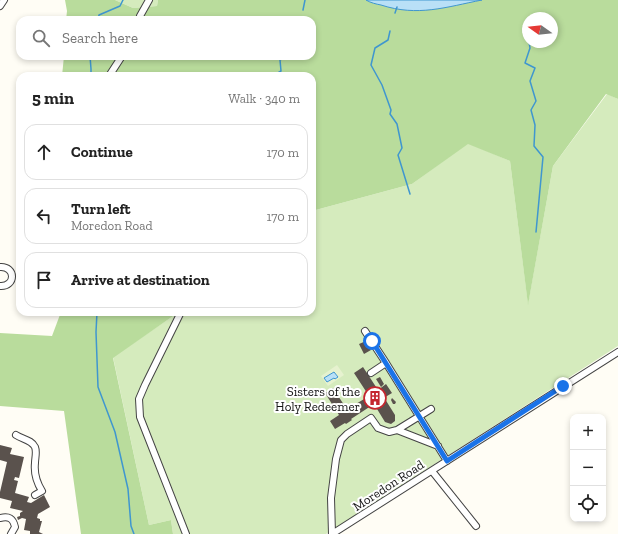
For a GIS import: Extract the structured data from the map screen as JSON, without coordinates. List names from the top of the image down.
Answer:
{
  "streets": {
    "street": ["Moredon Road"]
  },
  "places": {
    "building": ["Sisters of the Holy Redeemer"]
  },
  "north": "left",
  "page": {
    "search": "Search here",
    "heading": ["5 min", "Walk · 340 m"],
    "list": [
      ["Continue", "170 m"],
      ["Turn left", "Moredon Road", "170 m"],
      "Arrive at destination"
    ],
    "map_buttons": ["+", "−"]
  }
}
